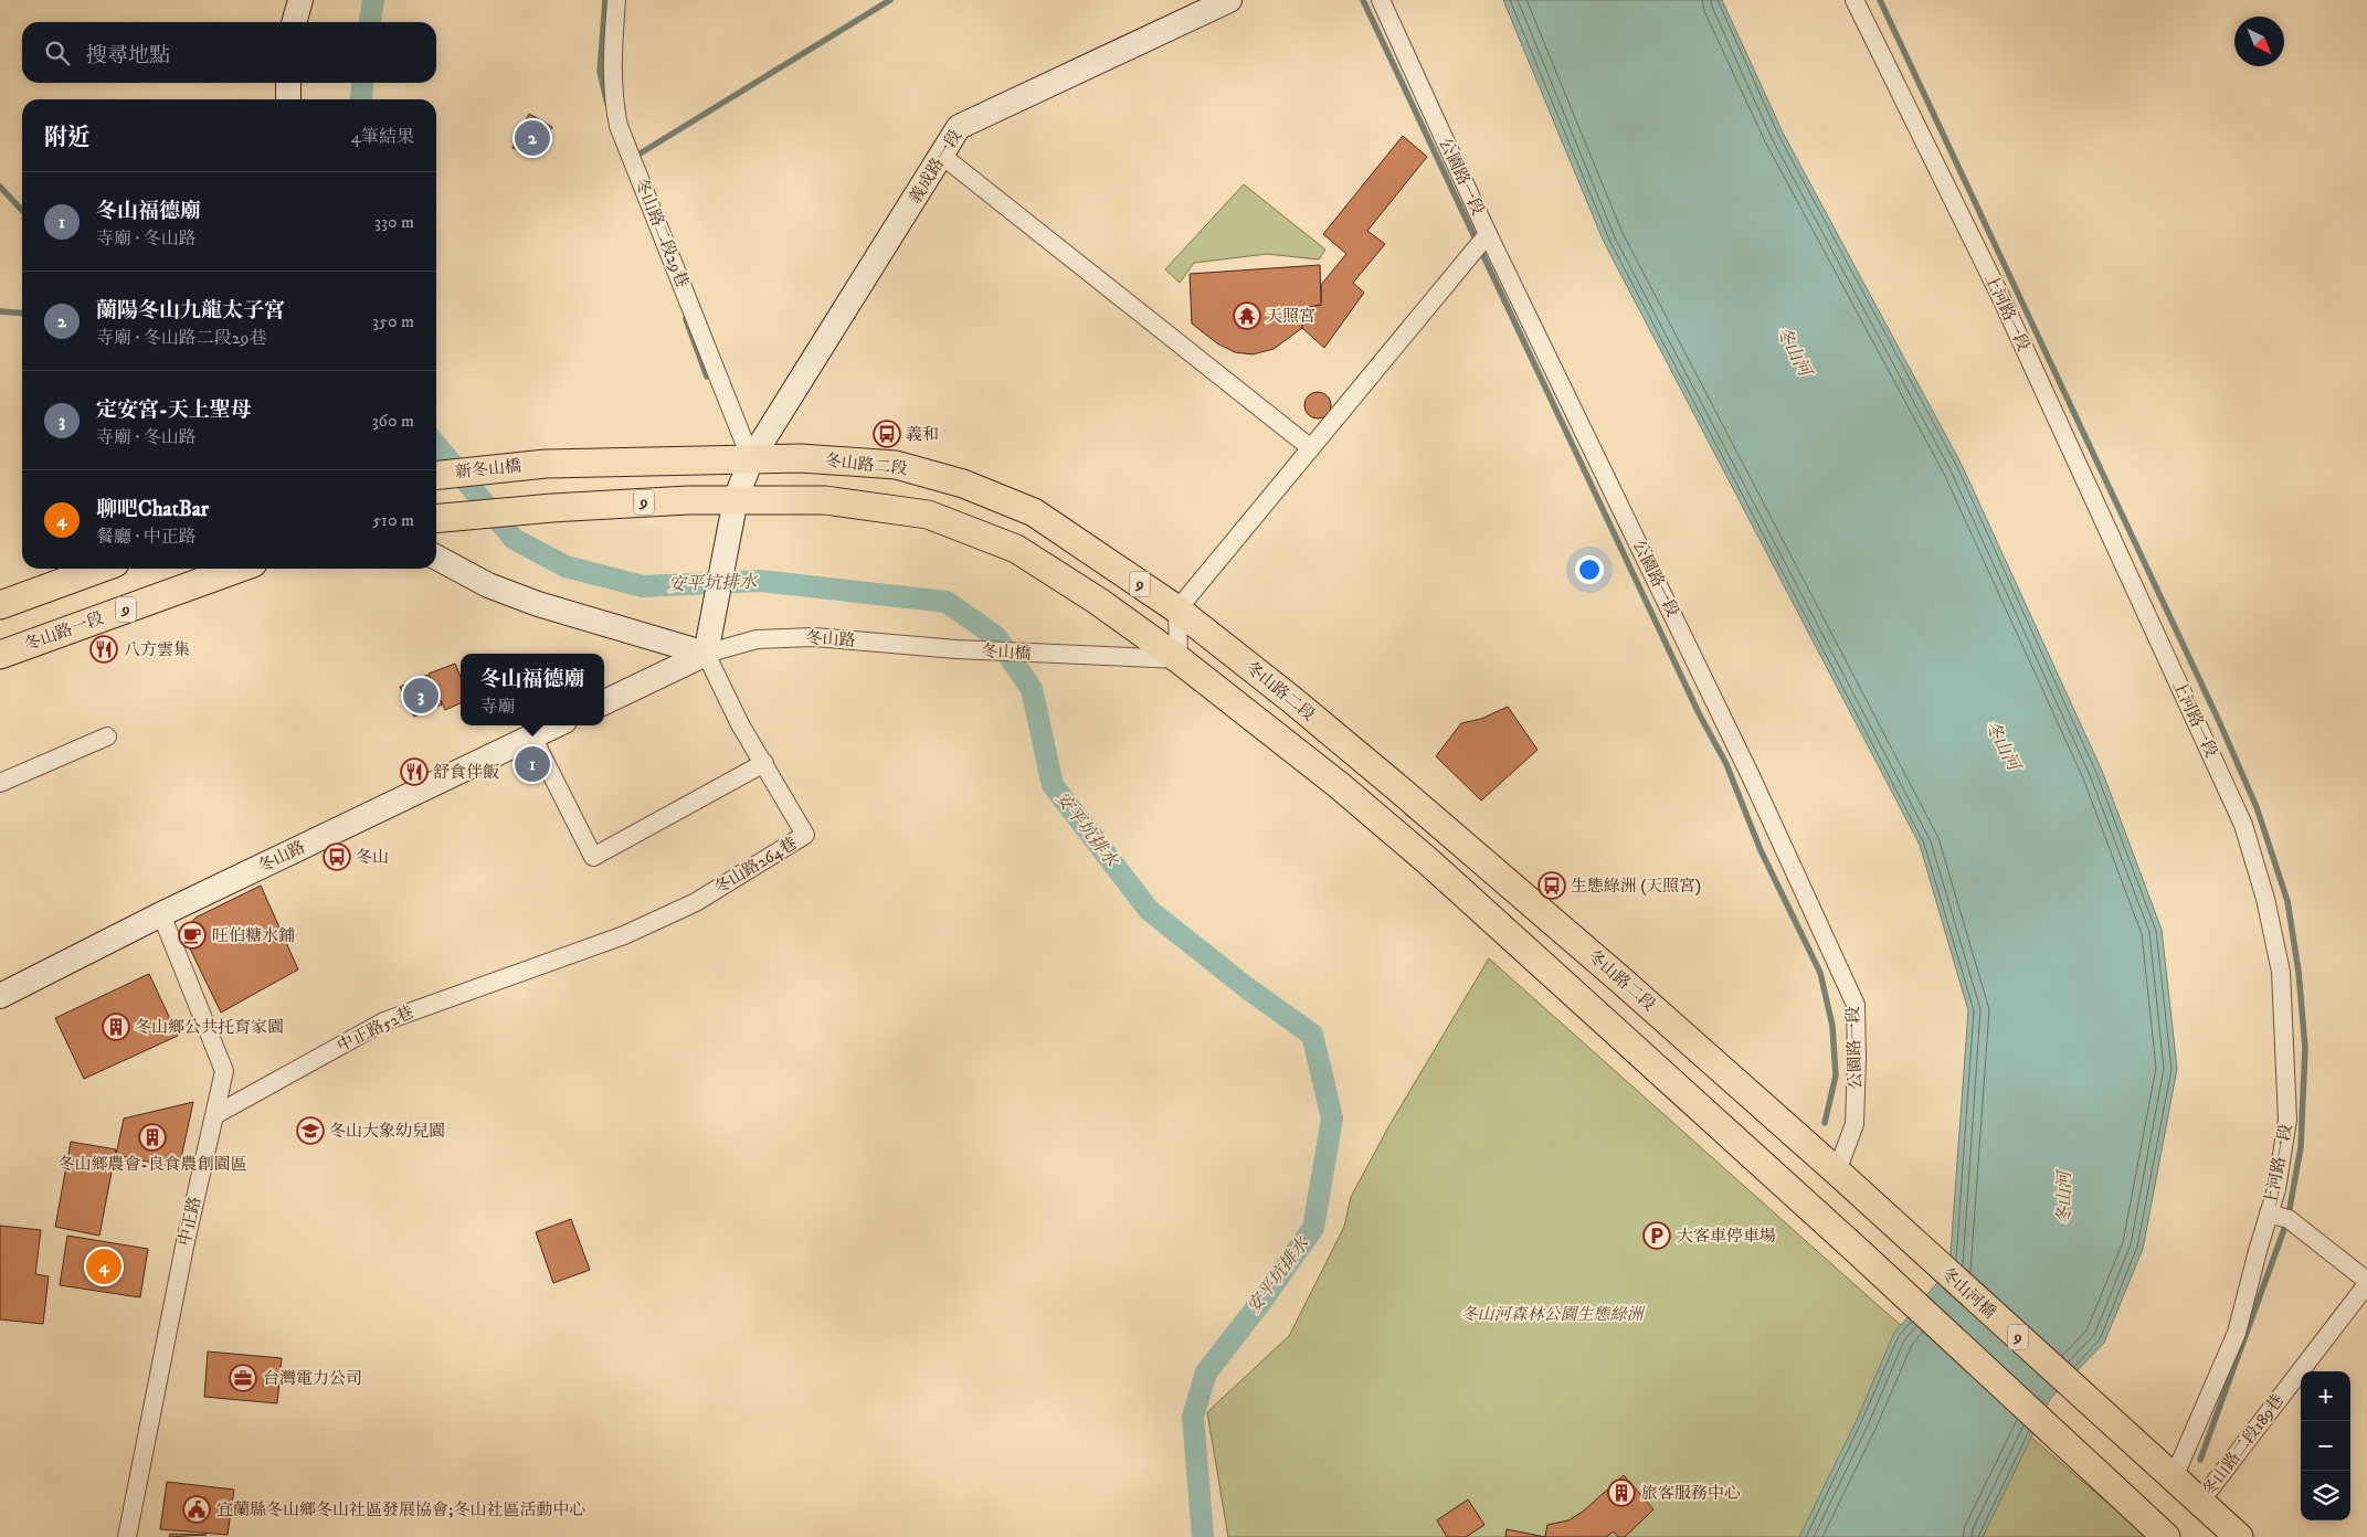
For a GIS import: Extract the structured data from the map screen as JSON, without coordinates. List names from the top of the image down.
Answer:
{
  "streets": {
    "main road": [
      "冬山路二段",
      "新冬山橋",
      "9",
      "冬山路一段",
      "冬山河橋"
    ],
    "street": [
      "義成路一段",
      "公園路一段",
      "冬山路二段29巷",
      "上河路一段",
      "冬山路",
      "冬山橋",
      "冬山路264巷",
      "中正路52巷",
      "中正路",
      "冬山路二段189巷"
    ]
  },
  "crossings": [
    ["義成路一段", "冬山路二段29巷"],
    ["義成路一段", "冬山路二段"],
    ["公園路一段", "冬山路二段"],
    ["冬山路二段29巷", "冬山路二段"],
    ["上河路一段", "9"],
    ["上河路一段", "冬山河橋"],
    ["冬山路二段", "新冬山橋"],
    ["冬山路二段", "冬山河橋"],
    ["9", "冬山橋"],
    ["9", "冬山河橋"],
    ["9", "冬山路二段189巷"],
    ["冬山路", "冬山橋"],
    ["冬山路", "冬山路264巷"],
    ["冬山路", "中正路"],
    ["冬山路264巷", "中正路52巷"],
    ["中正路52巷", "中正路"]
  ],
  "water": ["冬山河", "安平坑排水"],
  "parks": ["冬山河森林公園生態綠洲"],
  "places": {
    "temple": ["天照宮"],
    "bus stop": ["義和", "冬山", "生態綠洲 (天照宮)"],
    "restaurant": ["八方雲集", "舒食伴飯"],
    "cafe": ["旺伯糖水鋪"],
    "building": ["冬山鄉公共托育家園", "冬山鄉農會-良食農創園區", "旅客服務中心"],
    "school or university": ["冬山大象幼兒園"],
    "parking": ["大客車停車場"],
    "office": ["台灣電力公司"],
    "public building": ["宜蘭縣冬山鄉冬山社區發展協會;冬山社區活動中心"]
  },
  "north": "bottom right",
  "page": {
    "search": "搜尋地點",
    "heading": ["附近", "4筆結果"],
    "pins": [
      "2",
      "3",
      "1",
      "4"
    ],
    "list": [
      {
        "mark": "1",
        "name": "冬山福德廟",
        "note": "寺廟 · 冬山路",
        "value": "330 m"
      },
      {
        "mark": "2",
        "name": "蘭陽冬山九龍太子宮",
        "note": "寺廟 · 冬山路二段29巷",
        "value": "350 m"
      },
      {
        "mark": "3",
        "name": "定安宮-天上聖母",
        "note": "寺廟 · 冬山路",
        "value": "360 m"
      },
      {
        "mark": "4",
        "name": "聊吧ChatBar",
        "note": "餐廳 · 中正路",
        "value": "510 m"
      }
    ],
    "popup": ["冬山福德廟", "寺廟"],
    "map_buttons": ["+", "−"]
  }
}
